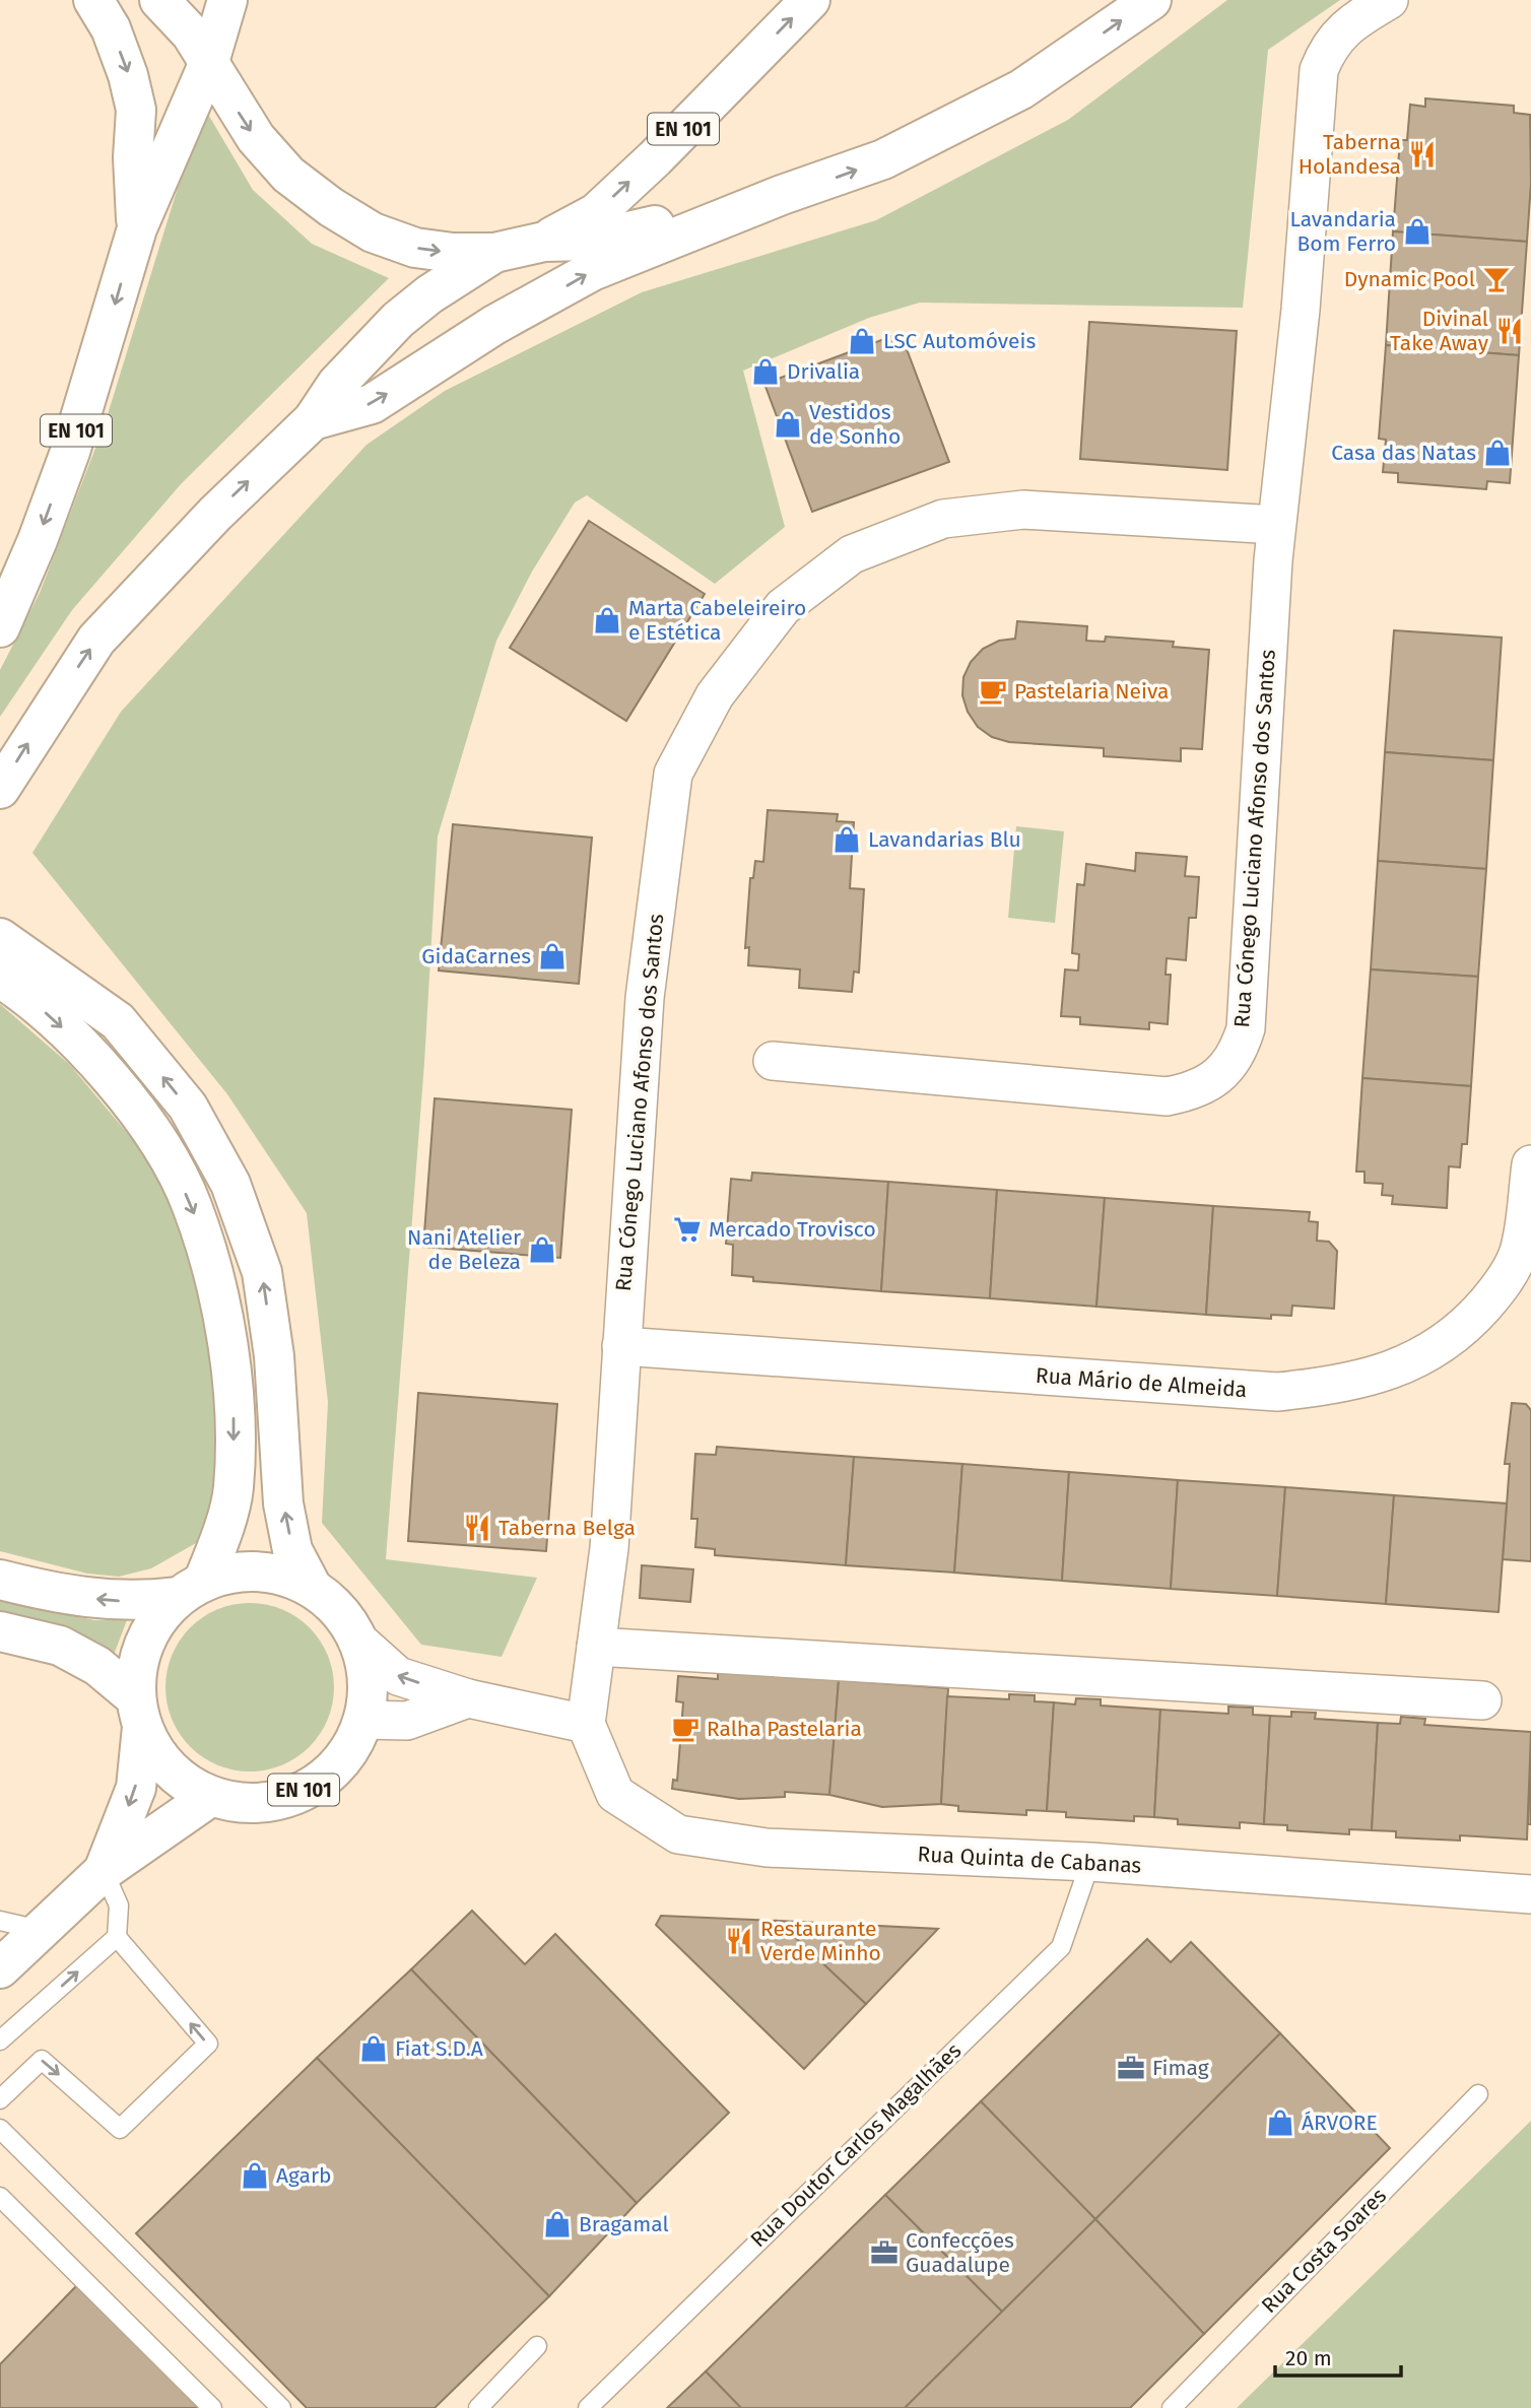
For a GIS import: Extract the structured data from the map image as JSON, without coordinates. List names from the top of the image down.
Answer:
{
  "streets": {
    "main road": ["EN 101"],
    "street": ["Rua Cónego Luciano Afonso dos Santos", "Rua Mário de Almeida", "Rua Quinta de Cabanas"],
    "lane": ["Rua Doutor Carlos Magalhães", "Rua Costa Soares"]
  },
  "crossings": [
    ["Rua Cónego Luciano Afonso dos Santos", "Rua Mário de Almeida"],
    ["Rua Cónego Luciano Afonso dos Santos", "Rua Quinta de Cabanas"],
    ["Rua Quinta de Cabanas", "Rua Doutor Carlos Magalhães"]
  ],
  "places": {
    "restaurant": [
      "Taberna Holandesa",
      "Divinal Take Away",
      "Taberna Belga",
      "Restaurante Verde Minho"
    ],
    "shop": [
      "Lavandaria Bom Ferro",
      "LSC Automóveis",
      "Drivalia",
      "Vestidos de Sonho",
      "Casa das Natas",
      "Marta Cabeleireiro e Estética",
      "Lavandarias Blu",
      "GidaCarnes",
      "Nani Atelier de Beleza",
      "Fiat S.D.A",
      "ÁRVORE",
      "Agarb",
      "Bragamal"
    ],
    "bar": ["Dynamic Pool"],
    "cafe": ["Pastelaria Neiva", "Ralha Pastelaria"],
    "supermarket": ["Mercado Trovisco"],
    "office": ["Fimag", "Confecções Guadalupe"]
  },
  "scale_bar": "20 m"
}
